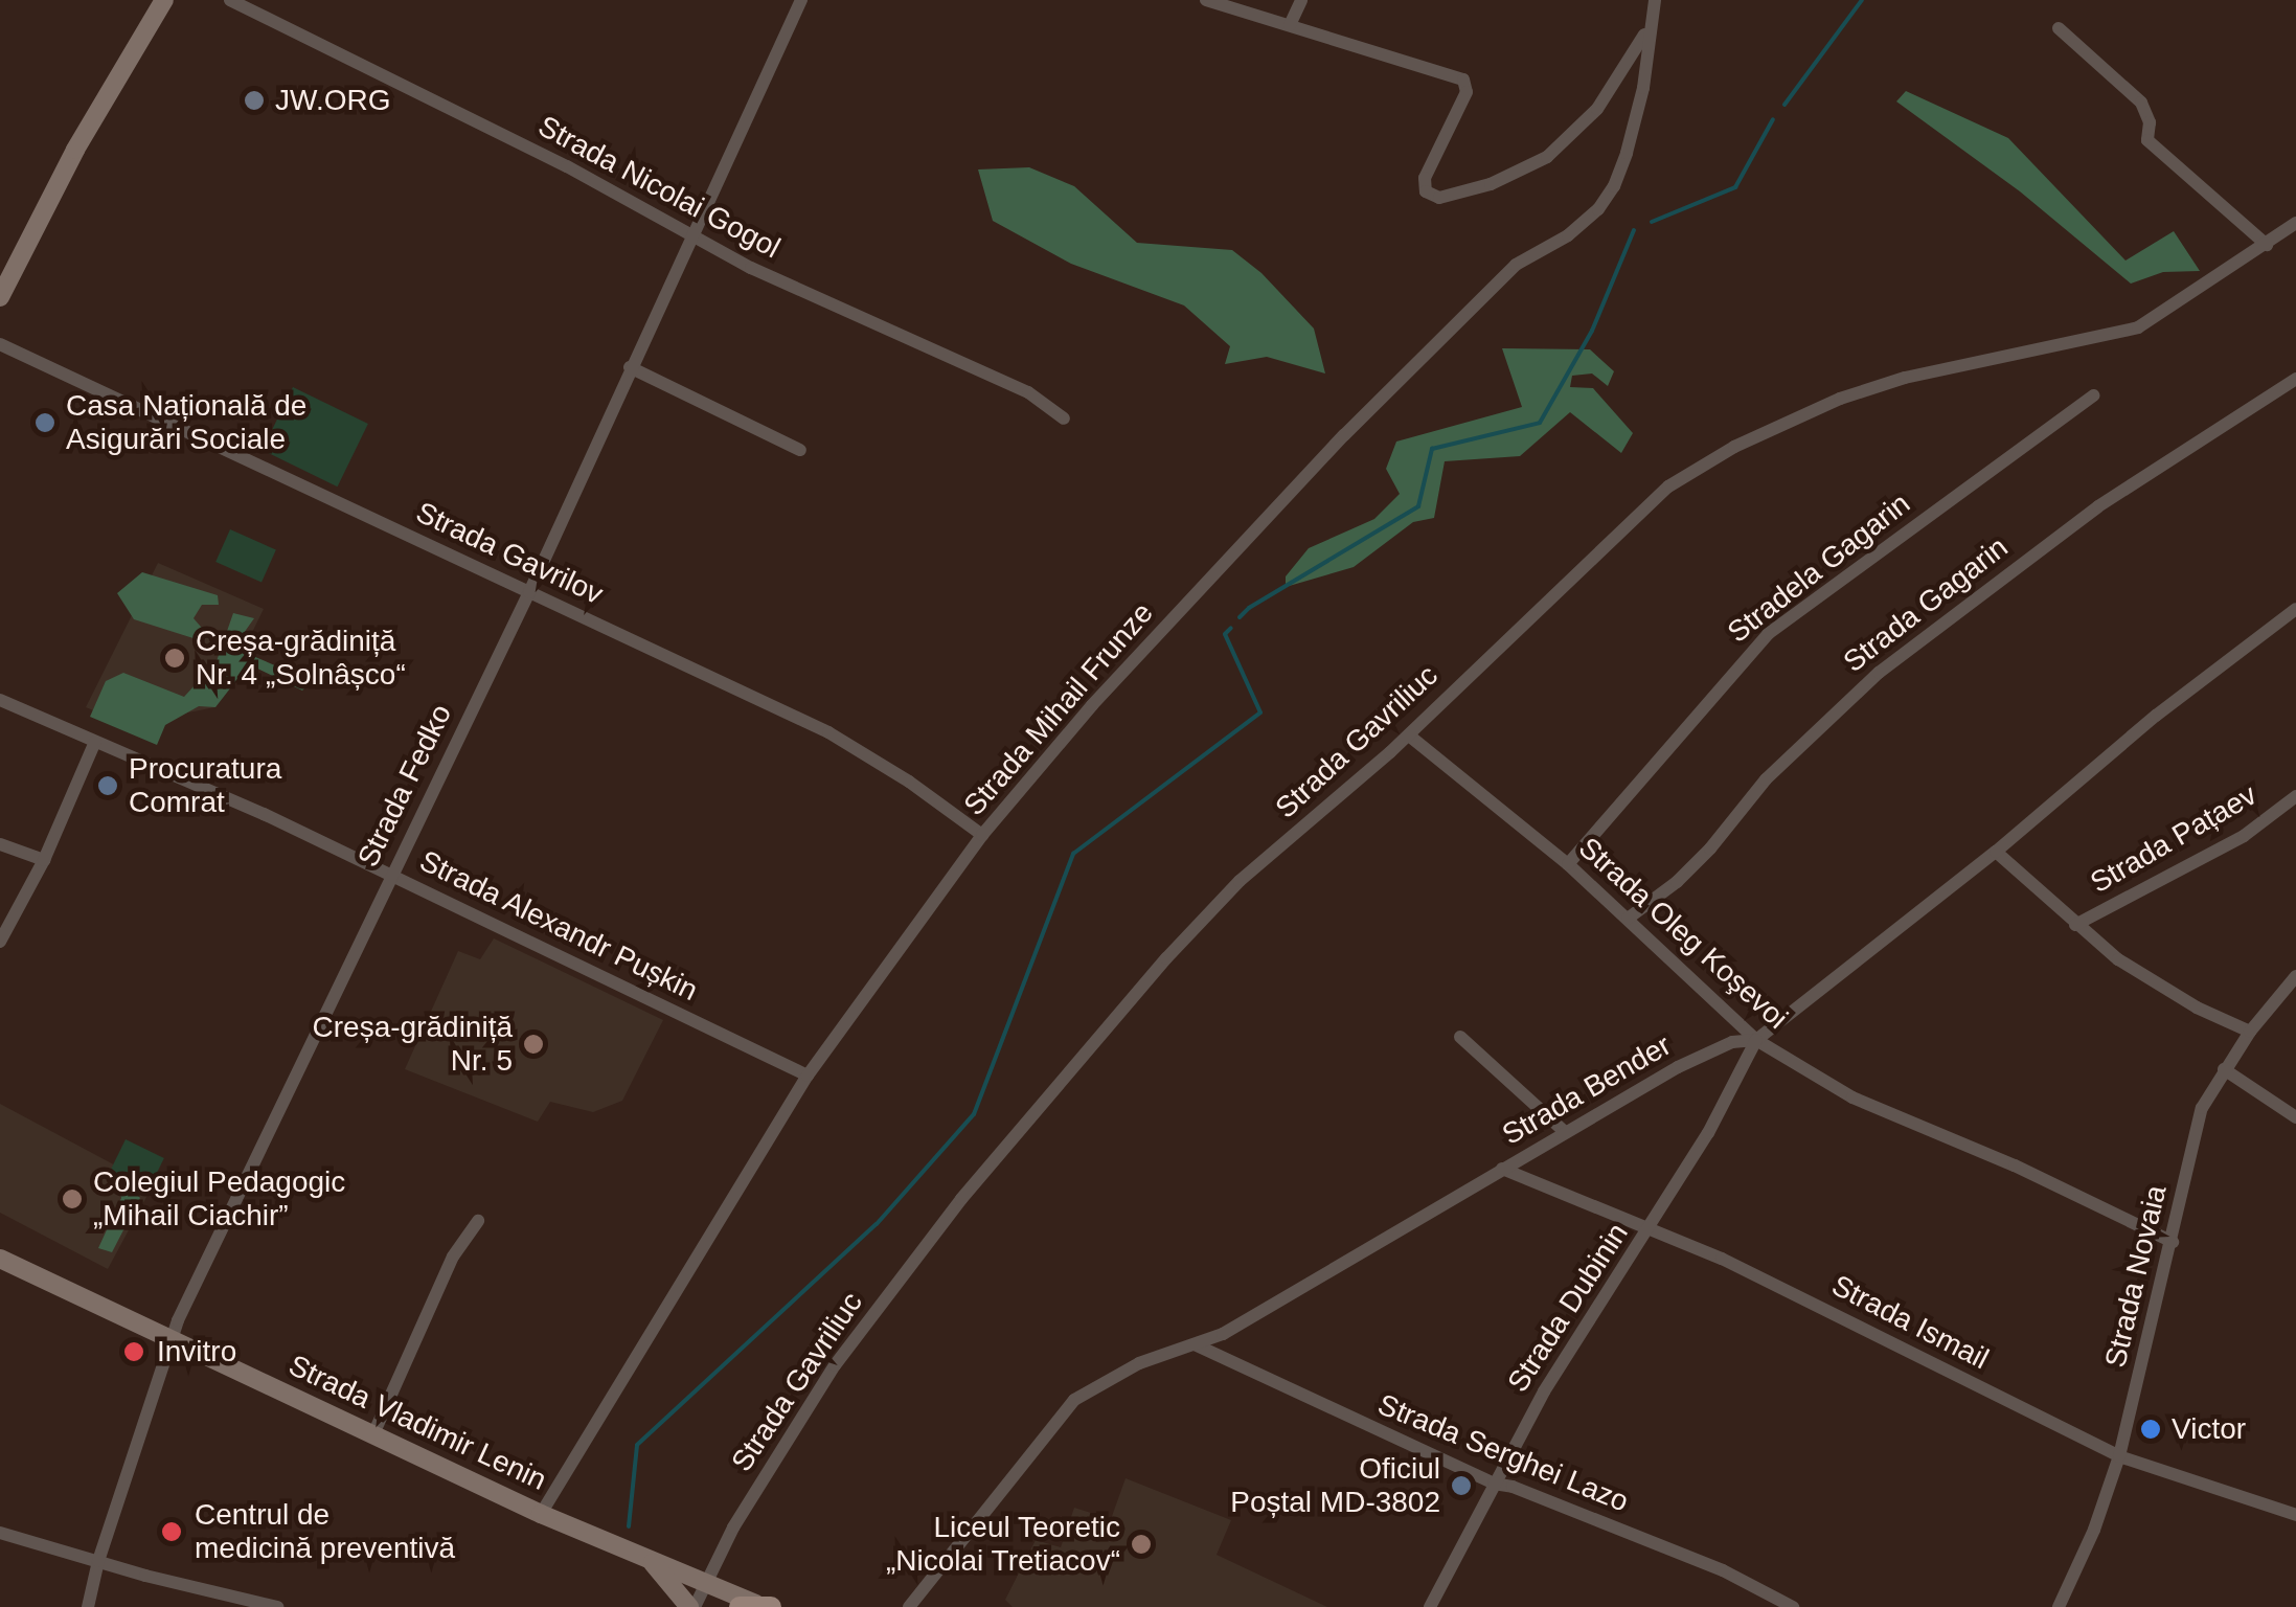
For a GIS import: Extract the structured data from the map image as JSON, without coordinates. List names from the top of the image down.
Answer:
{
  "streets": {
    "main road": ["Strada Vladimir Lenin"],
    "street": [
      "Strada Nicolai Gogol",
      "Strada Gavrilov",
      "Stradela Gagarin",
      "Strada Gagarin",
      "Strada Mihail Frunze",
      "Strada Gavriliuc",
      "Strada Fedko",
      "Strada Pațaev",
      "Strada Alexandr Pușkin",
      "Strada Oleg Koşevoi",
      "Strada Bender",
      "Strada Novaia",
      "Strada Dubinin",
      "Strada Ismail",
      "Strada Serghei Lazo"
    ]
  },
  "crossings": [
    ["Strada Nicolai Gogol", "Strada Fedko"],
    ["Strada Gavrilov", "Strada Mihail Frunze"],
    ["Strada Gavrilov", "Strada Fedko"],
    ["Stradela Gagarin", "Strada Oleg Koşevoi"],
    ["Strada Gagarin", "Strada Oleg Koşevoi"],
    ["Strada Mihail Frunze", "Strada Alexandr Pușkin"],
    ["Strada Mihail Frunze", "Strada Vladimir Lenin"],
    ["Strada Gavriliuc", "Strada Oleg Koşevoi"],
    ["Strada Gavriliuc", "Strada Vladimir Lenin"],
    ["Strada Fedko", "Strada Alexandr Pușkin"],
    ["Strada Fedko", "Strada Vladimir Lenin"],
    ["Strada Oleg Koşevoi", "Strada Bender"],
    ["Strada Oleg Koşevoi", "Strada Novaia"],
    ["Strada Oleg Koşevoi", "Strada Dubinin"],
    ["Strada Bender", "Strada Dubinin"],
    ["Strada Bender", "Strada Ismail"],
    ["Strada Bender", "Strada Serghei Lazo"],
    ["Strada Novaia", "Strada Ismail"],
    ["Strada Dubinin", "Strada Ismail"],
    ["Strada Dubinin", "Strada Serghei Lazo"]
  ],
  "places": [
    "JW.ORG",
    "Casa Națională de Asigurări Sociale",
    "Creșa-grădiniță Nr. 4 „Solnâșco“",
    "Procuratura Comrat",
    "Creșa-grădiniță Nr. 5",
    "Colegiul Pedagogic „Mihail Ciachir”",
    "Invitro",
    "Victor",
    "Oficiul Poștal MD-3802",
    "Centrul de medicină preventivă",
    "Liceul Teoretic „Nicolai Tretiacov“"
  ]
}
